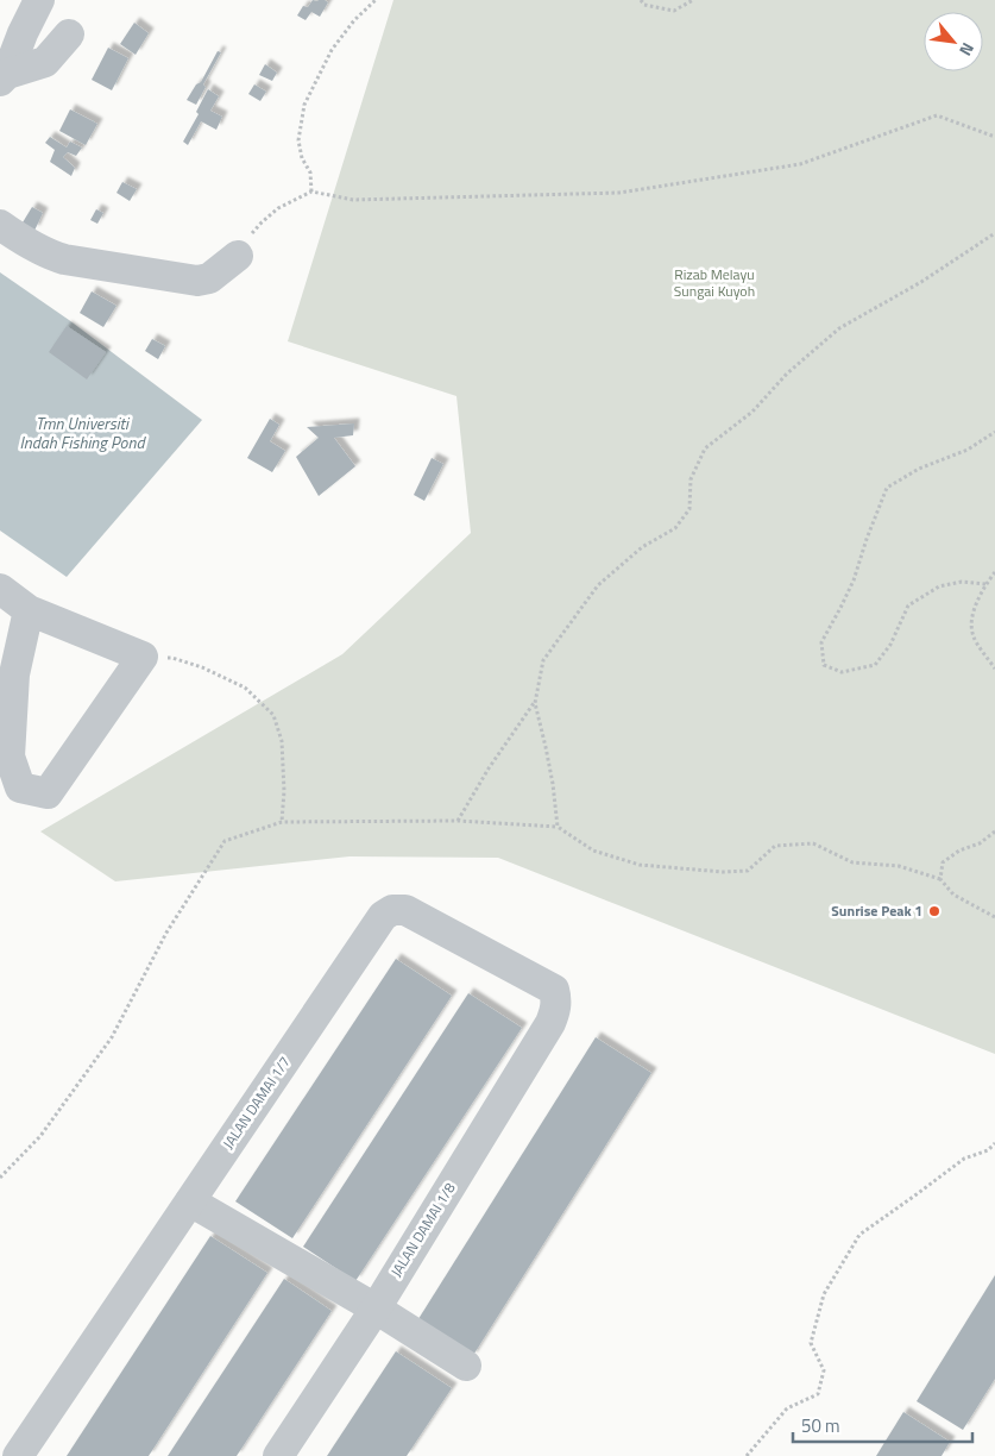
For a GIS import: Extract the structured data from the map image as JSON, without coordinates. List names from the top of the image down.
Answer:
{
  "streets": {
    "street": ["JALAN DAMAI 1/7", "JALAN DAMAI 1/8"]
  },
  "crossings": [
    ["JALAN DAMAI 1/7", "JALAN DAMAI 1/8"]
  ],
  "water": ["Tmn Universiti Indah Fishing Pond"],
  "parks": ["Rizab Melayu Sungai Kuyoh"],
  "places": ["Sunrise Peak 1"],
  "scale_bar": "50 m",
  "north": "bottom right"
}
